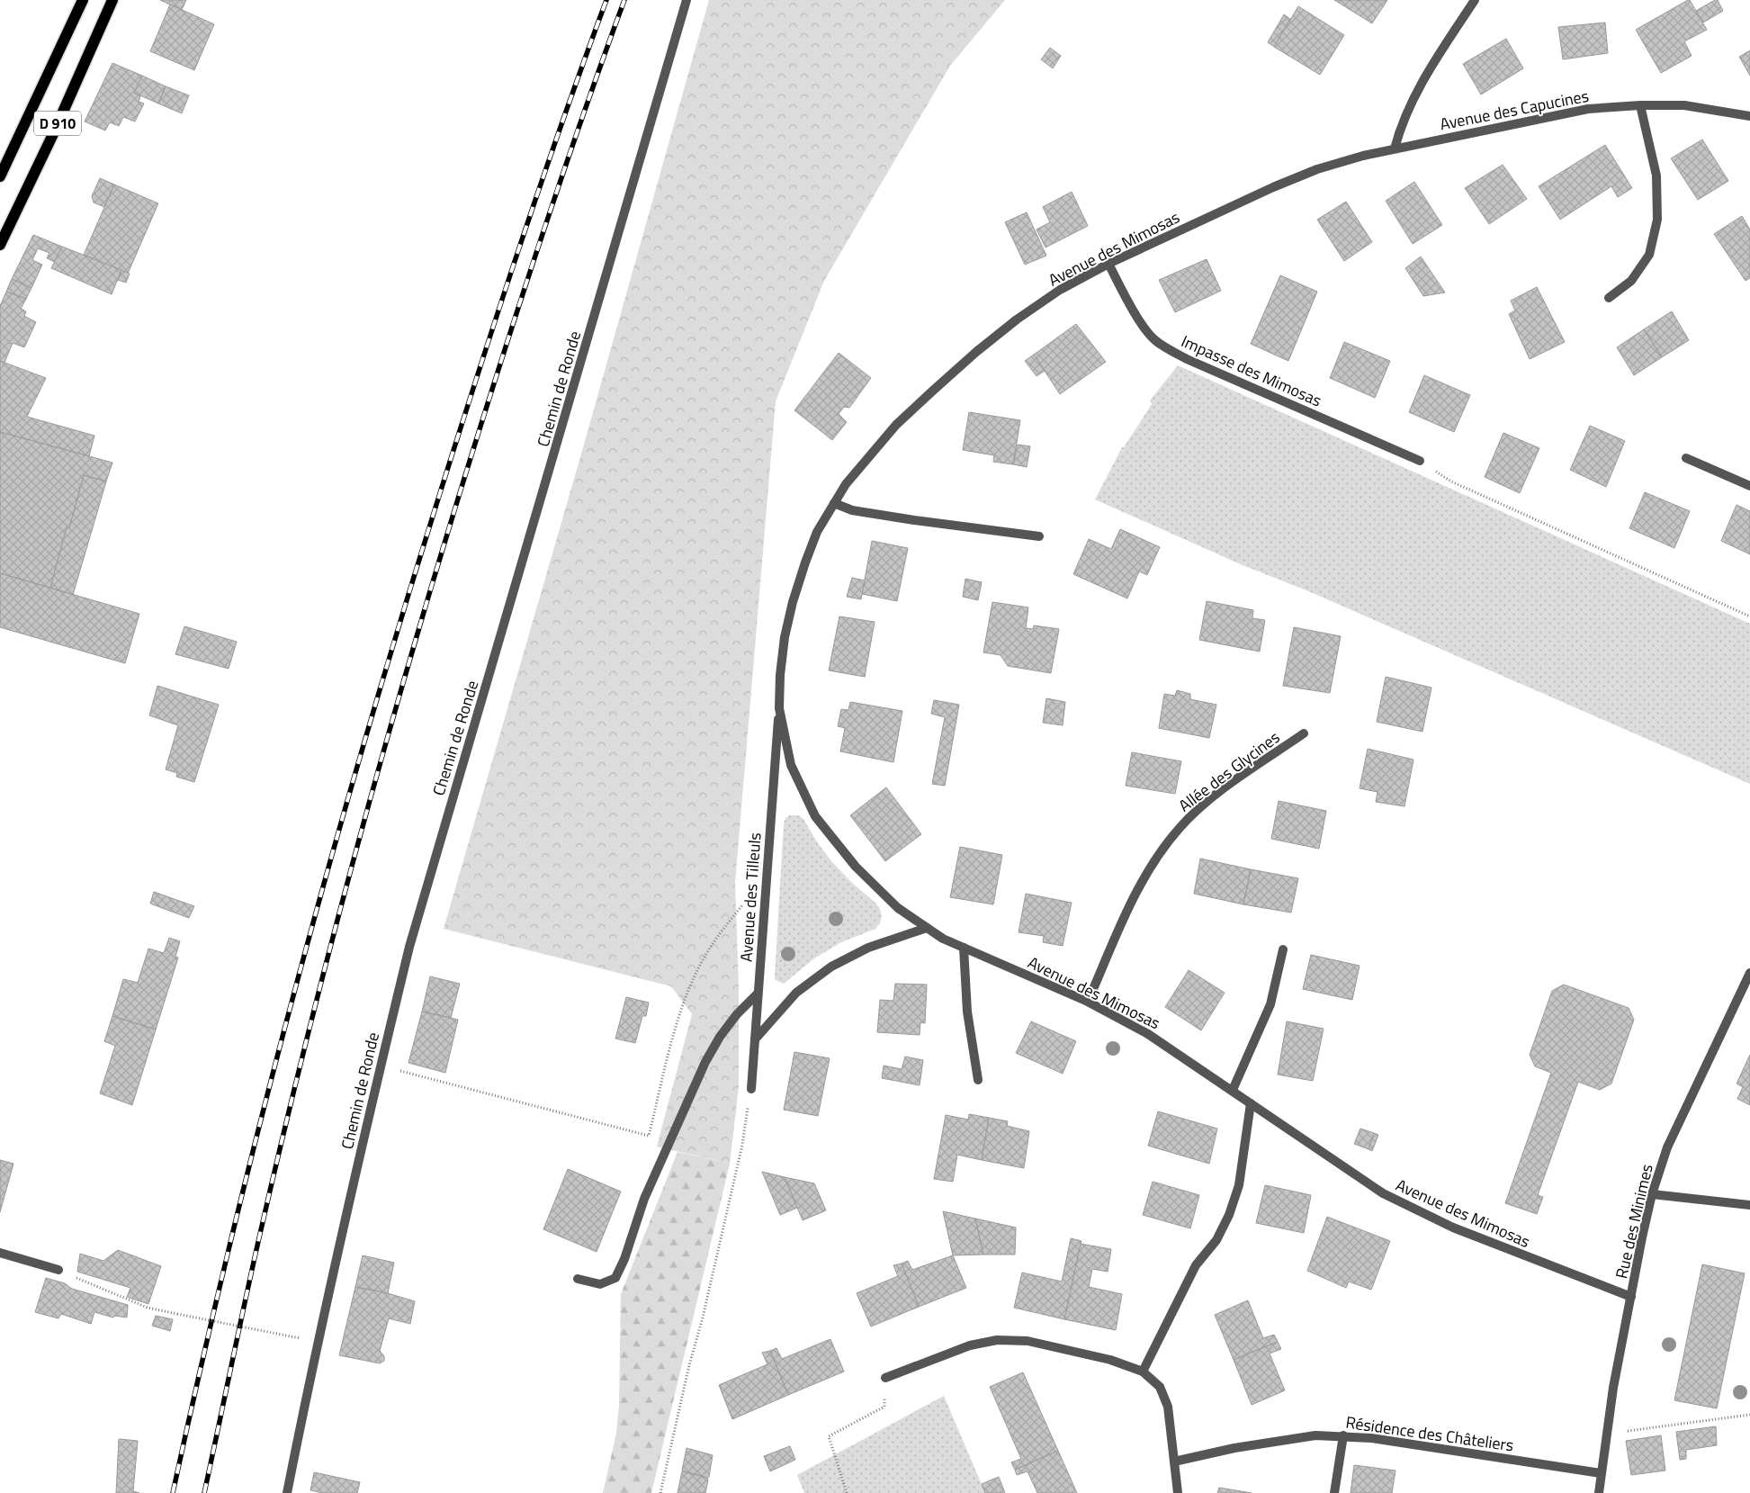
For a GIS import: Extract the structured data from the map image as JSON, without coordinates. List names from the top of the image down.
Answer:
{
  "streets": {
    "main road": ["D 910"],
    "street": [
      "Avenue des Capucines",
      "Avenue des Mimosas",
      "Impasse des Mimosas",
      "Chemin de Ronde",
      "Allée des Glycines",
      "Avenue des Tilleuls",
      "Rue des Minimes",
      "Résidence des Châteliers"
    ]
  },
  "crossings": [
    ["Avenue des Capucines", "Avenue des Mimosas"],
    ["Avenue des Mimosas", "Impasse des Mimosas"],
    ["Avenue des Mimosas", "Allée des Glycines"],
    ["Avenue des Mimosas", "Avenue des Tilleuls"],
    ["Avenue des Mimosas", "Rue des Minimes"],
    ["Rue des Minimes", "Résidence des Châteliers"]
  ]
}
